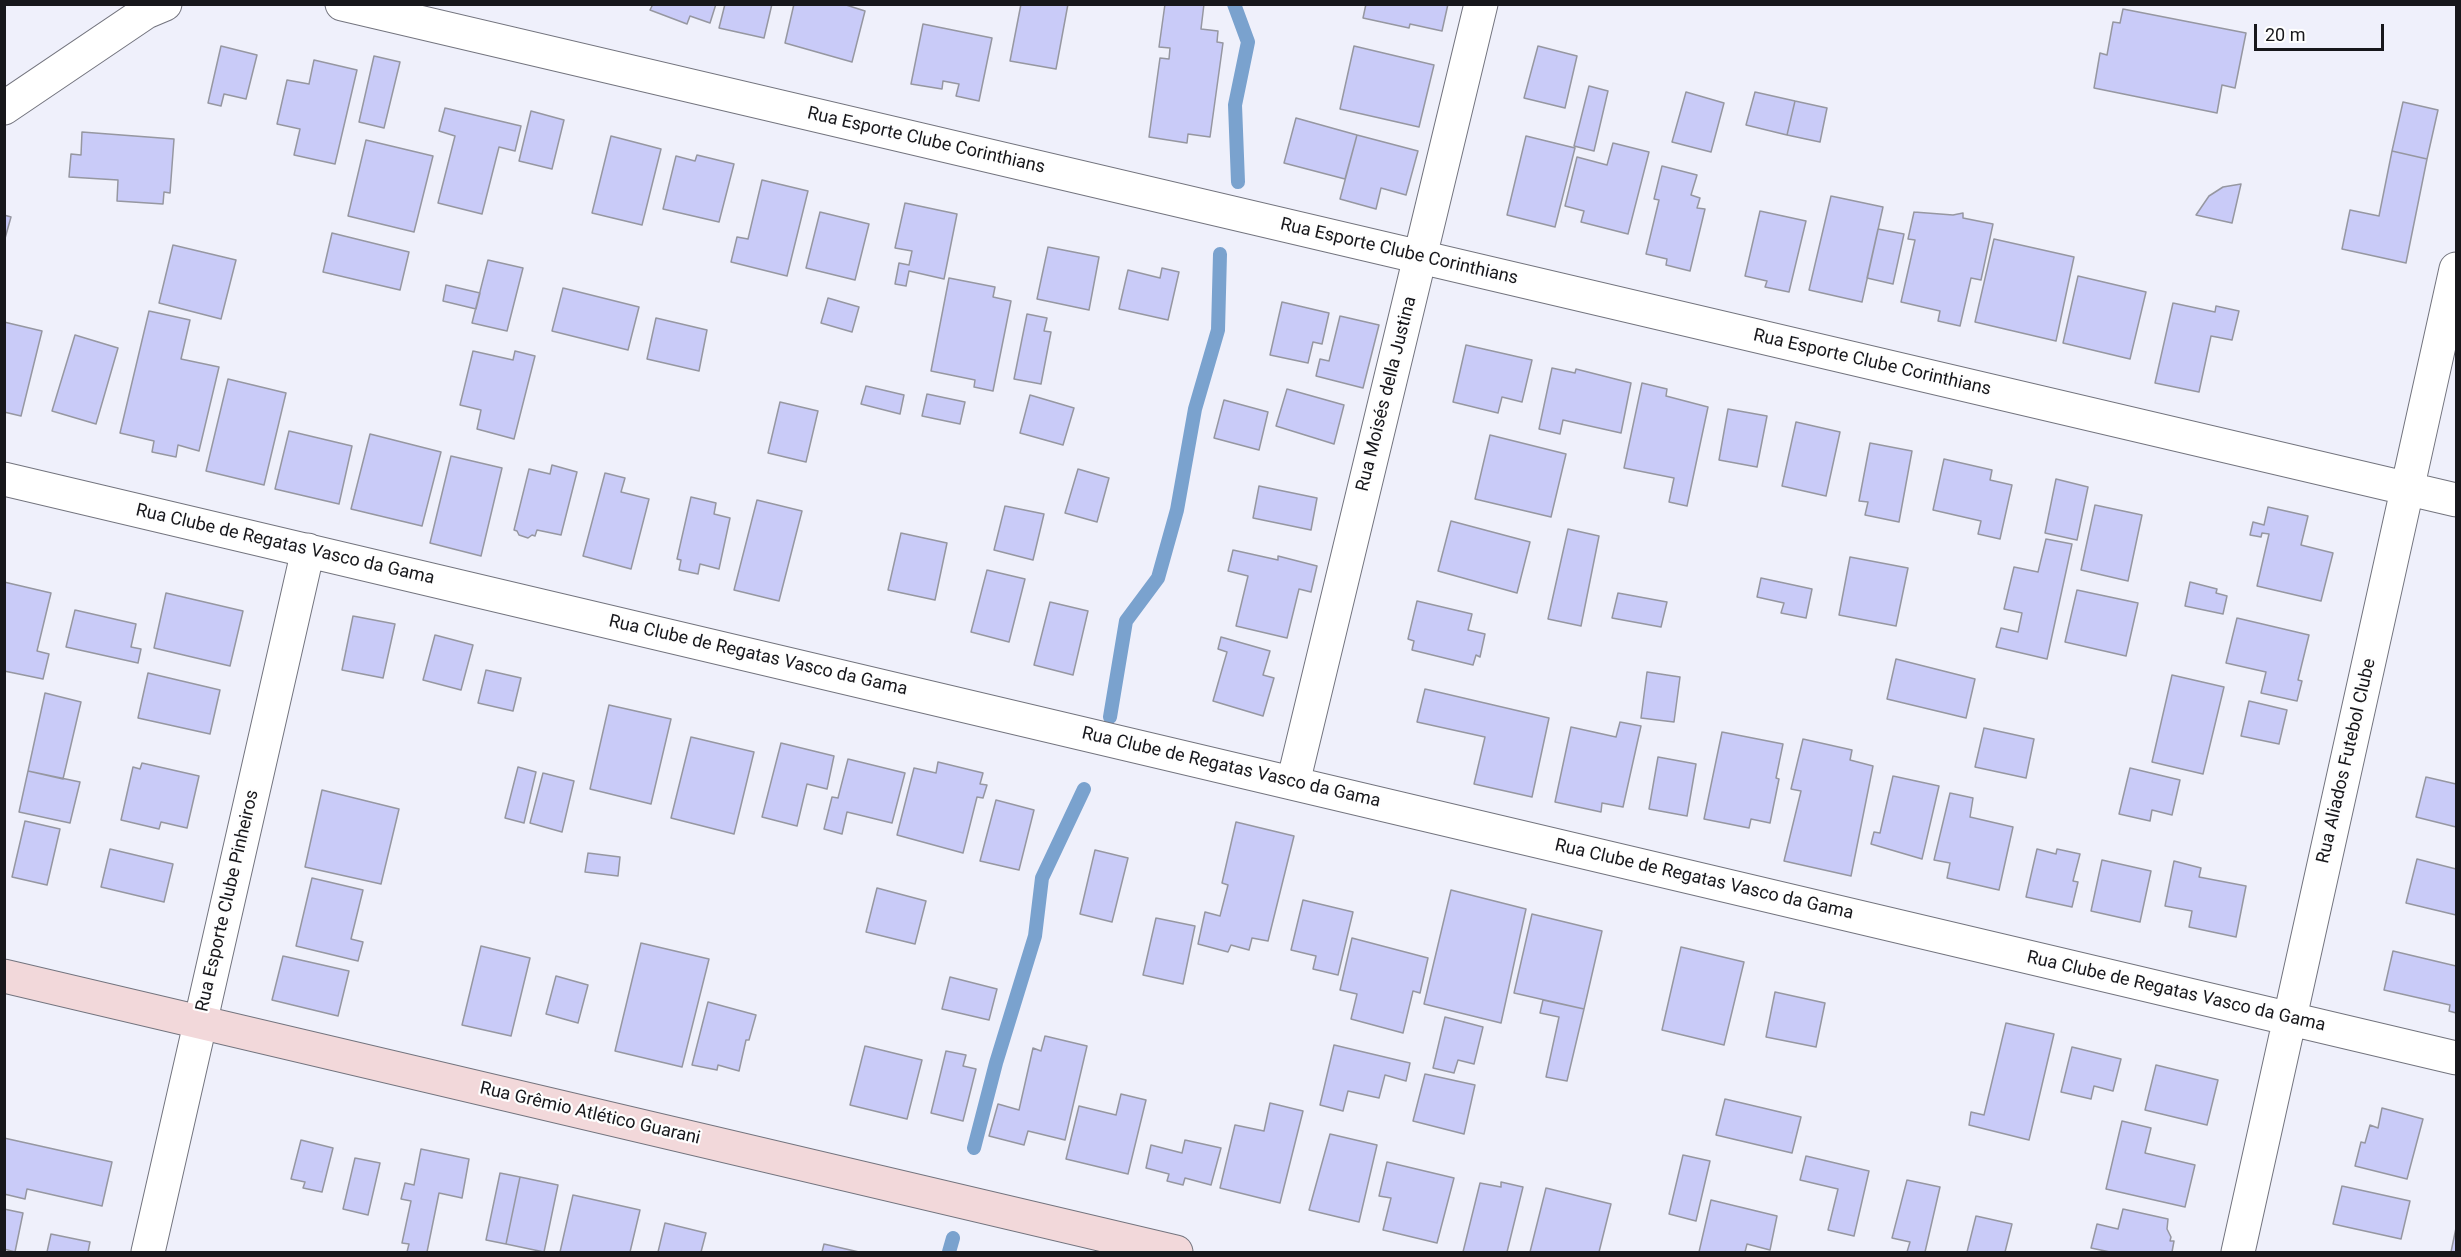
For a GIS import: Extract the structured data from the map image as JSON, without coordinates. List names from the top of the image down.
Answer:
{
  "streets": {
    "street": [
      "Rua Esporte Clube Corinthians",
      "Rua Moisés della Justina",
      "Rua Clube de Regatas Vasco da Gama",
      "Rua Aliados Futebol Clube",
      "Rua Esporte Clube Pinheiros",
      "Rua Grêmio Atlético Guarani"
    ]
  },
  "crossings": [
    ["Rua Esporte Clube Corinthians", "Rua Moisés della Justina"],
    ["Rua Esporte Clube Corinthians", "Rua Aliados Futebol Clube"],
    ["Rua Moisés della Justina", "Rua Clube de Regatas Vasco da Gama"],
    ["Rua Clube de Regatas Vasco da Gama", "Rua Aliados Futebol Clube"],
    ["Rua Clube de Regatas Vasco da Gama", "Rua Esporte Clube Pinheiros"],
    ["Rua Esporte Clube Pinheiros", "Rua Grêmio Atlético Guarani"]
  ],
  "scale_bar": "20 m"
}
